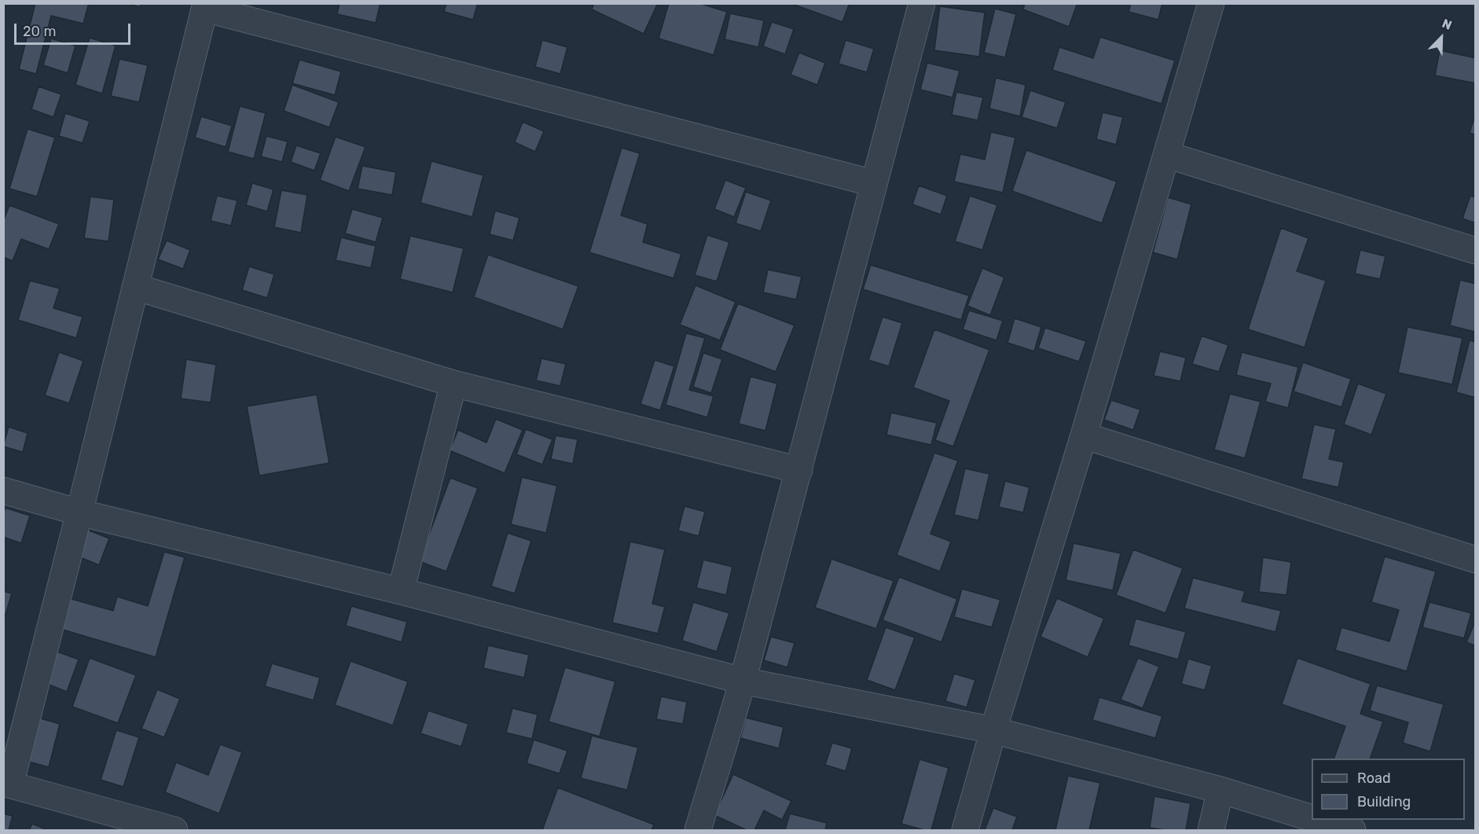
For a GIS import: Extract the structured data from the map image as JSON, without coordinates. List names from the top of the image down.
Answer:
{
  "legend": ["Road", "Building"],
  "scale_bar": "20 m",
  "north": "top right"
}
